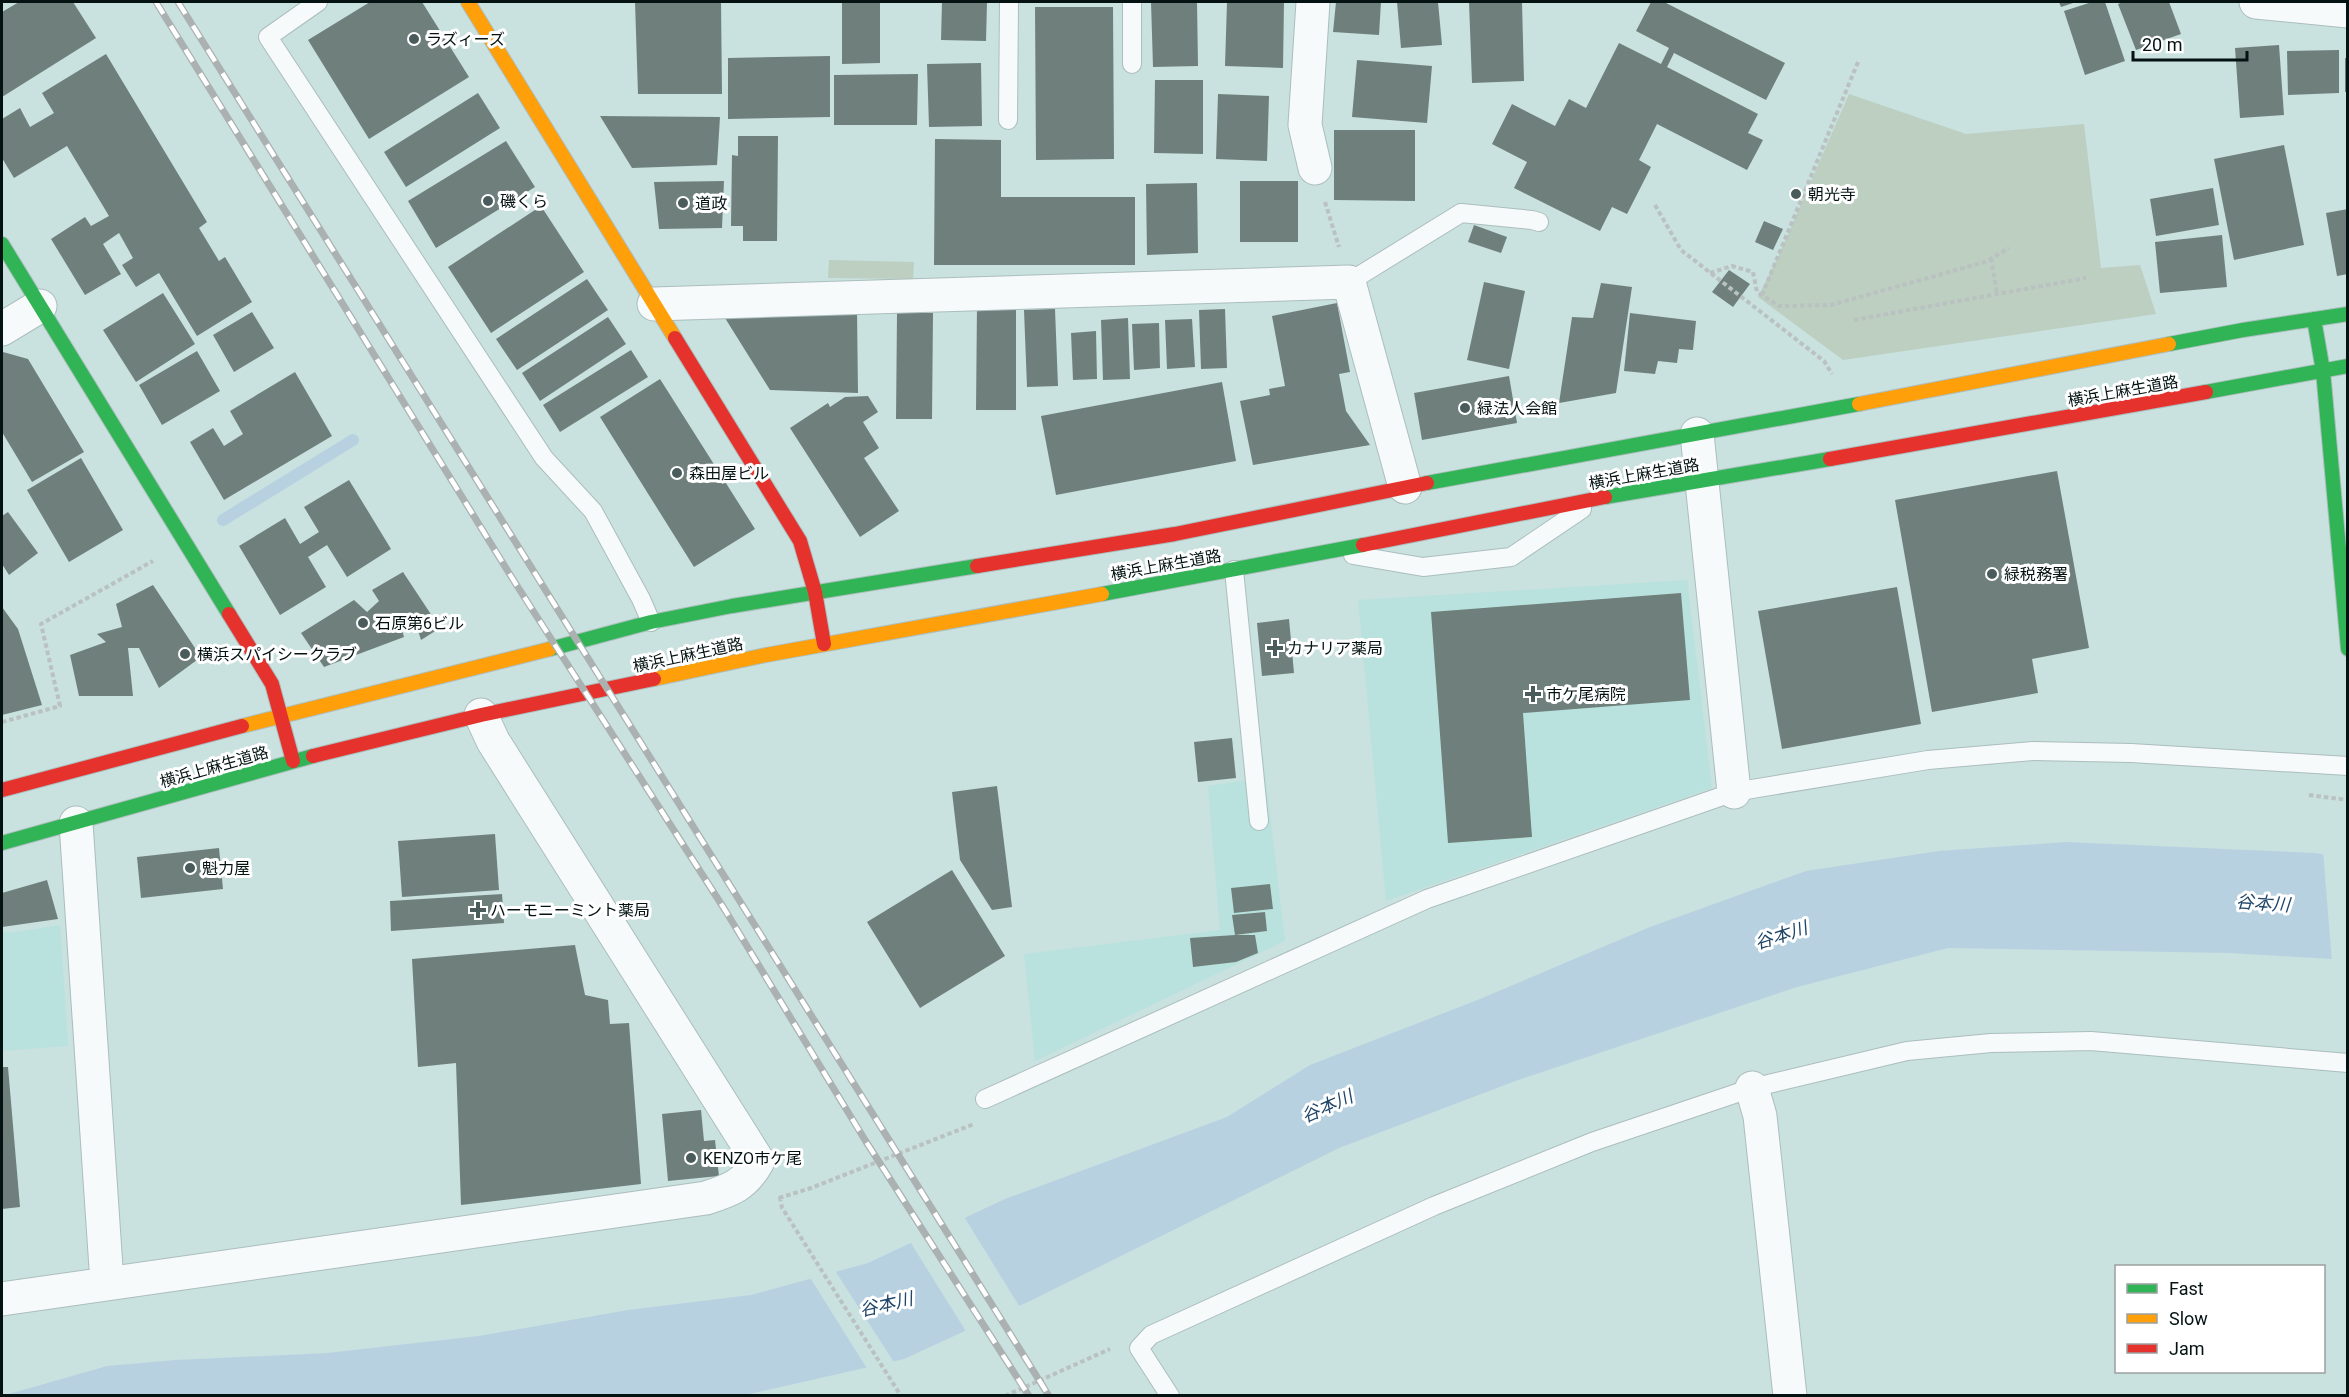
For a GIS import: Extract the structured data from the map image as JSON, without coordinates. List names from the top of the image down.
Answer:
{
  "streets": {
    "main road": ["横浜上麻生道路"]
  },
  "water": ["谷本川"],
  "places": {
    "other": [
      "ラズィーズ",
      "朝光寺",
      "磯くら",
      "道政",
      "緑法人会館",
      "森田屋ビル",
      "緑税務署",
      "石原第6ビル",
      "横浜スパイシークラブ",
      "魁力屋",
      "KENZO市ケ尾"
    ],
    "health": ["カナリア薬局", "市ケ尾病院", "ハーモニーミント薬局"]
  },
  "legend": ["Fast", "Slow", "Jam"],
  "scale_bar": "20 m"
}
